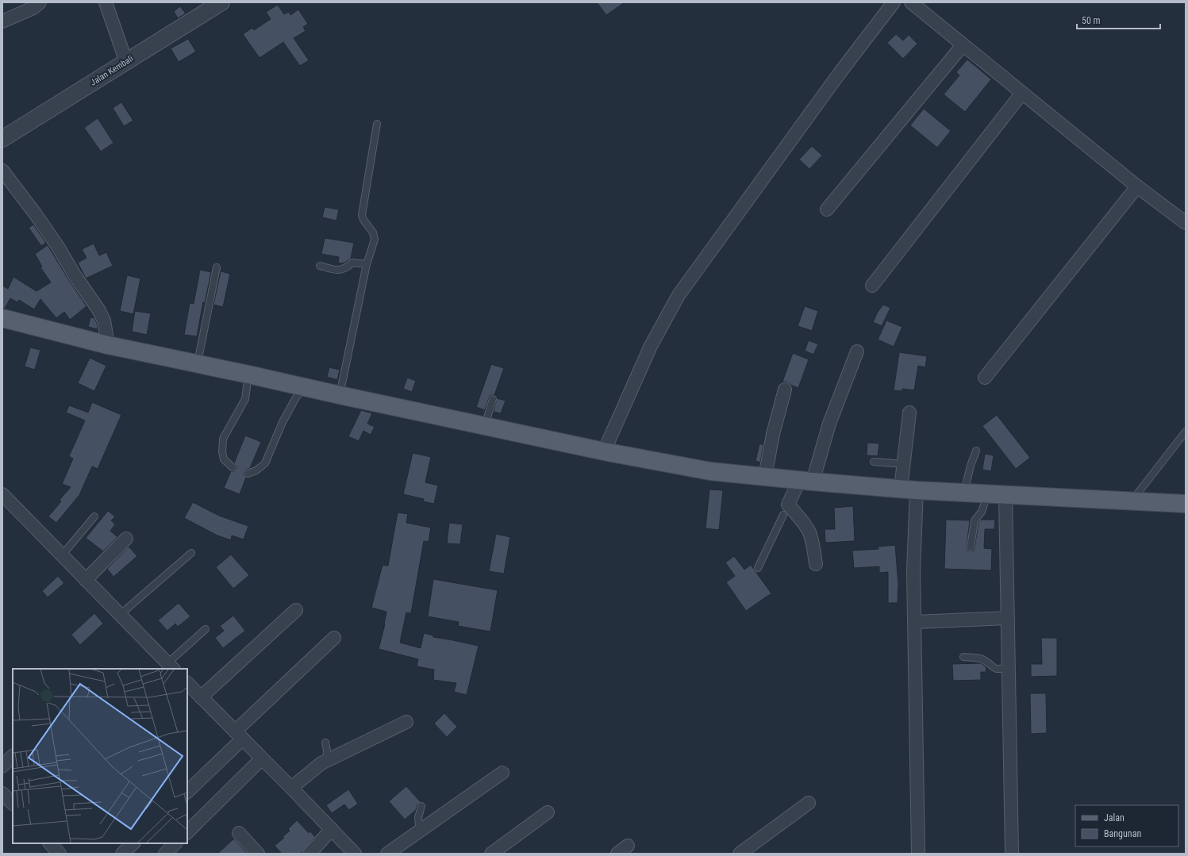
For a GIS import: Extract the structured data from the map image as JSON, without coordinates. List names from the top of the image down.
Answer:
{
  "streets": {
    "street": ["Jalan Kembali"]
  },
  "legend": ["Jalan", "Bangunan"],
  "scale_bar": "50 m"
}
